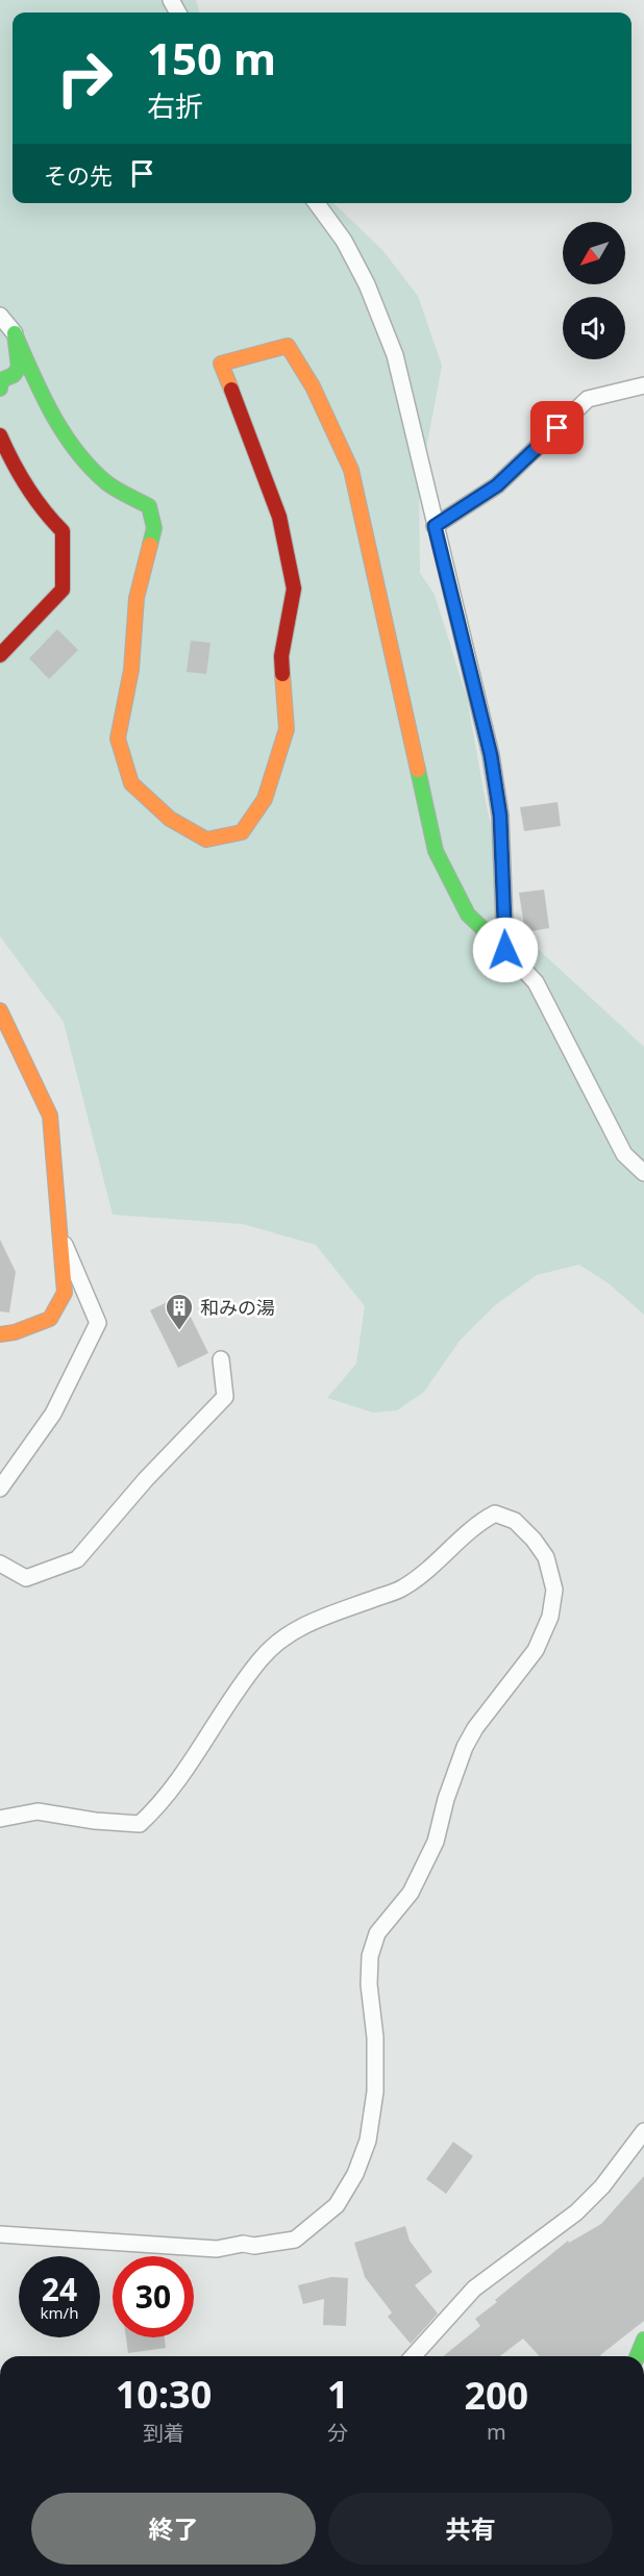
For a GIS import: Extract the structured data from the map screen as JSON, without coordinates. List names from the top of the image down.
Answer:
{
  "places": {
    "building": ["和みの湯"]
  },
  "north": "bottom left",
  "page": {
    "turn": ["150 m", "右折"],
    "then": "その先",
    "speed": "24 km/h",
    "limit": "30",
    "eta": [
      "10:30",
      "到着",
      "1",
      "分",
      "200",
      "m"
    ],
    "buttons": ["終了", "共有"]
  }
}
